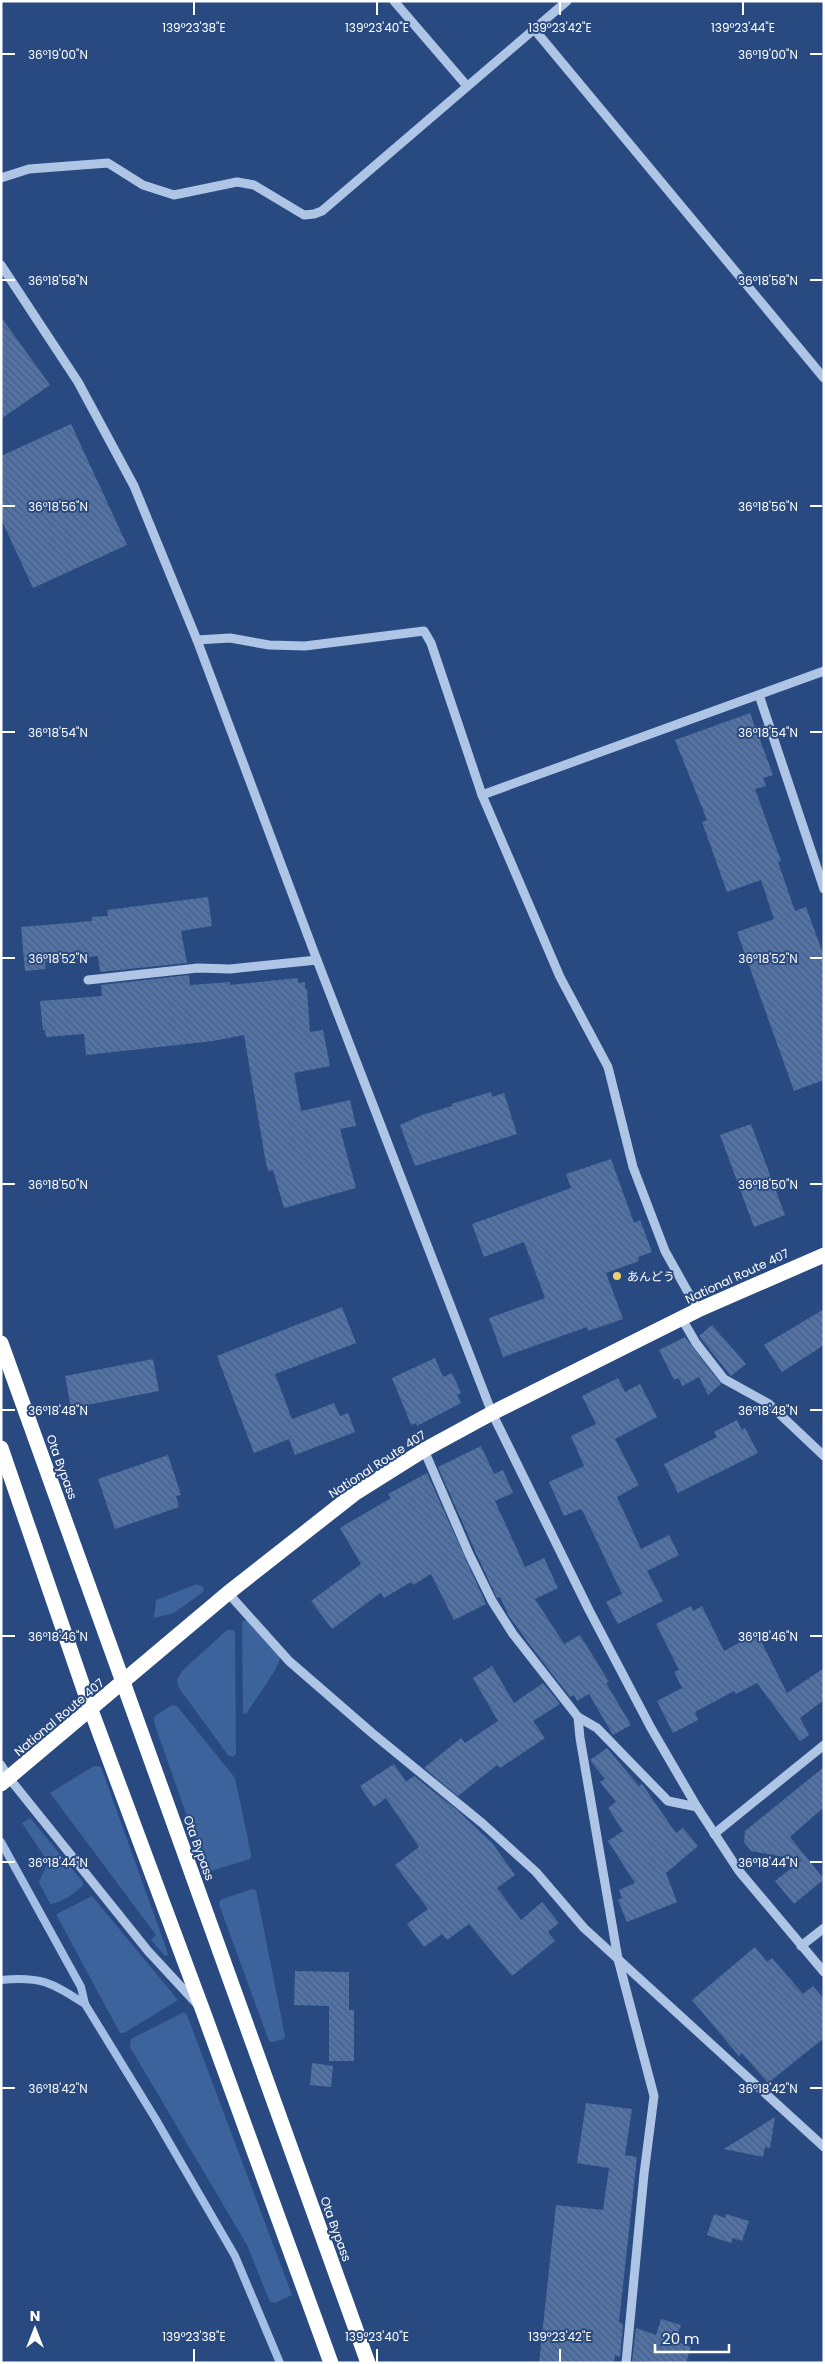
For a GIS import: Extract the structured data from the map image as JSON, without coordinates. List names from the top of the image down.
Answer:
{
  "streets": {
    "highway": ["National Route 407", "Ota Bypass"]
  },
  "crossings": [
    ["National Route 407", "Ota Bypass"]
  ],
  "places": ["あんどう"],
  "scale_bar": "20 m",
  "north": "top",
  "coordinates": [
    "139°23'38\"E",
    "139°23'40\"E",
    "139°23'42\"E",
    "139°23'44\"E",
    "36°19'00\"N",
    "36°18'58\"N",
    "36°18'56\"N",
    "36°18'54\"N",
    "36°18'52\"N",
    "36°18'50\"N",
    "36°18'48\"N",
    "36°18'46\"N",
    "36°18'44\"N",
    "36°18'42\"N"
  ]
}
